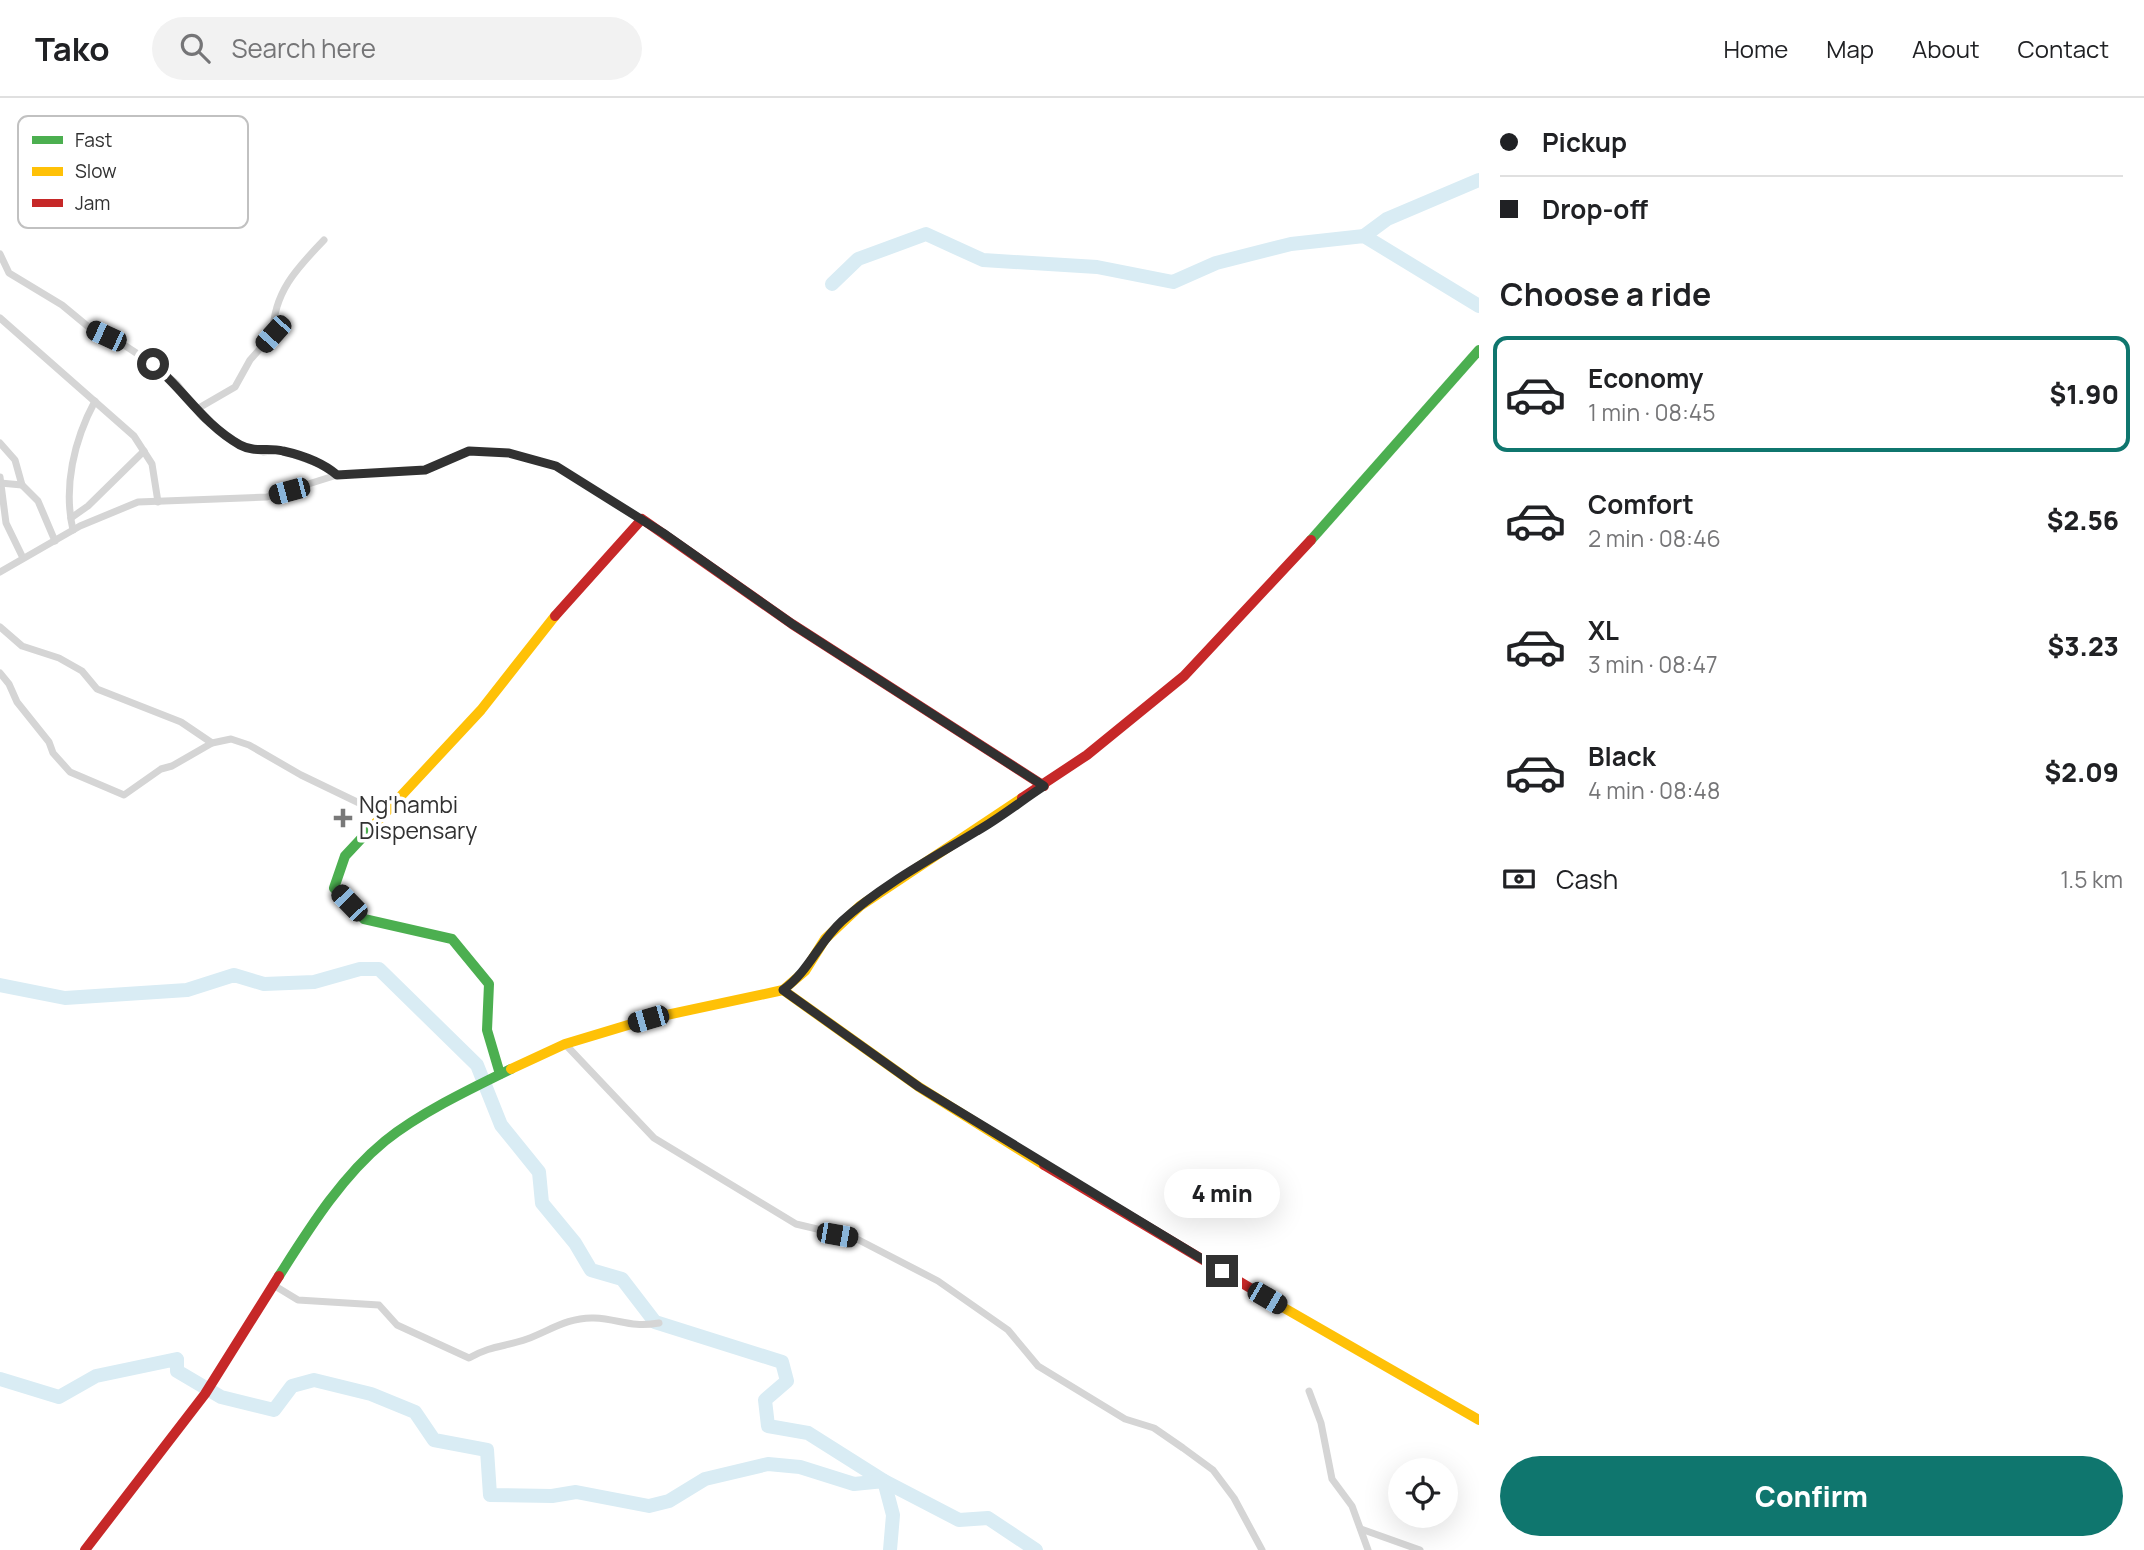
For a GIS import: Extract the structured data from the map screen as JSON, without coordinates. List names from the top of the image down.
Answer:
{
  "places": {
    "health": ["Ng'hambi Dispensary"]
  },
  "legend": ["Fast", "Slow", "Jam"],
  "page": {
    "header": "Tako",
    "search": "Search here",
    "nav": [
      "Home",
      "Map",
      "About",
      "Contact"
    ],
    "banner": ["Pickup", "Drop-off"],
    "heading": "Choose a ride",
    "list": [
      {
        "name": "Economy",
        "note": "1 min · 08:45",
        "value": "$1.90"
      },
      {
        "name": "Comfort",
        "note": "2 min · 08:46",
        "value": "$2.56"
      },
      {
        "name": "XL",
        "note": "3 min · 08:47",
        "value": "$3.23"
      },
      {
        "name": "Black",
        "note": "4 min · 08:48",
        "value": "$2.09"
      }
    ],
    "pay": ["Cash", "1.5 km"],
    "bubble": "4 min",
    "buttons": "Confirm"
  }
}
